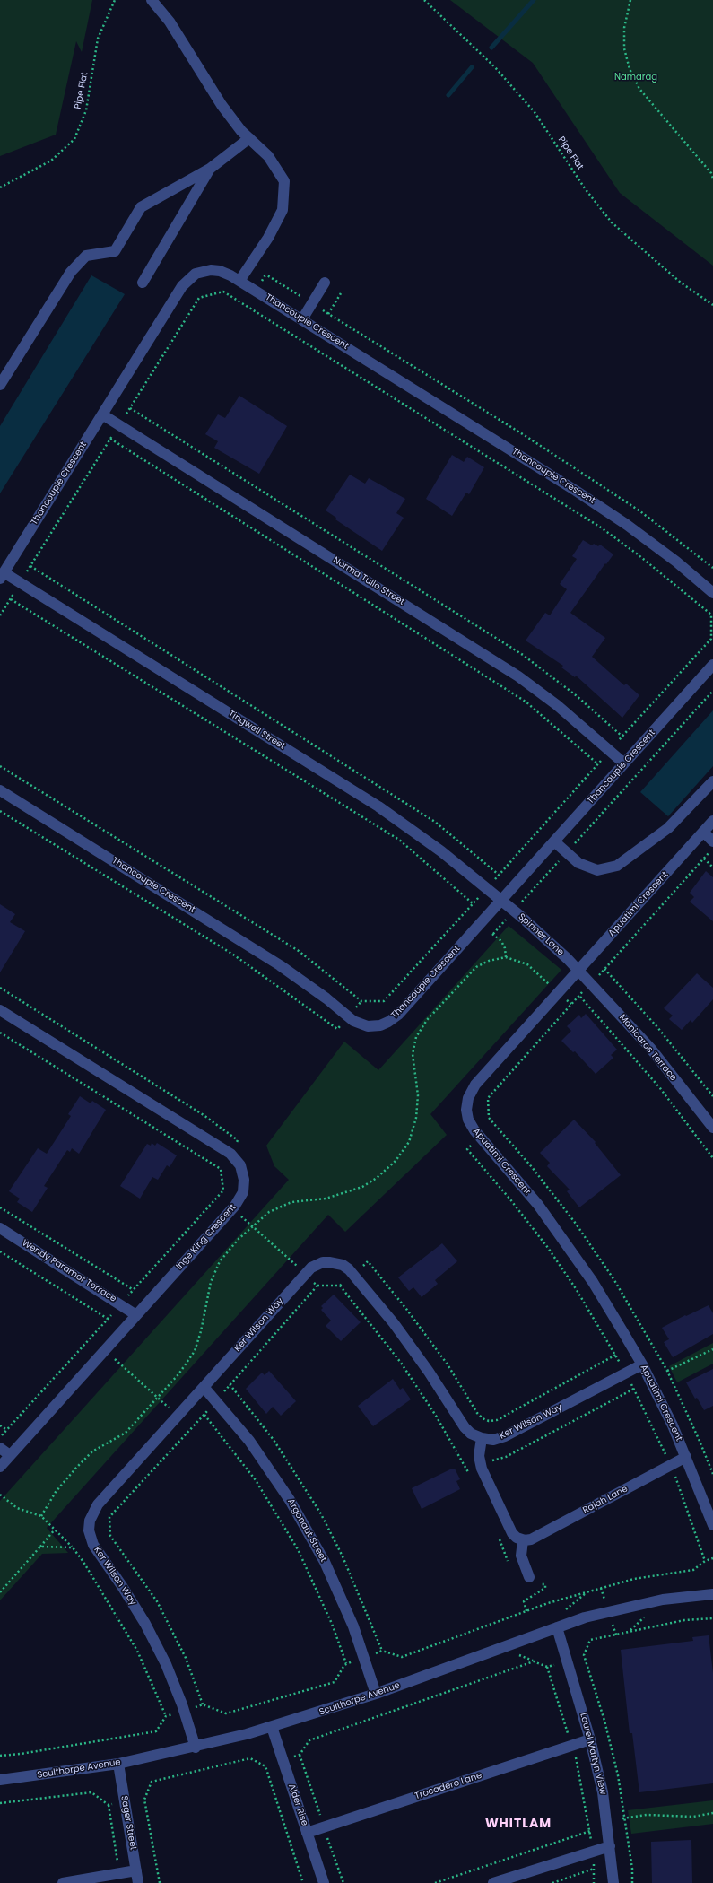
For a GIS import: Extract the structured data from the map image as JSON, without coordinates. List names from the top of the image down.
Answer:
{
  "streets": {
    "street": [
      "Thancoupie Crescent",
      "Norma Tullo Street",
      "Tingwell Street",
      "Apuatimi Crescent",
      "Spinner Lane",
      "Manicaros Terrace",
      "Inge King Crescent",
      "Wendy Paramor Terrace",
      "Ker Wilson Way",
      "Rajah Lane",
      "Argonaut Street",
      "Sculthorpe Avenue",
      "Laurel Martyn View",
      "Trocadero Lane",
      "Alder Rise",
      "Sager Street"
    ],
    "path": ["Pipe Flat"]
  },
  "crossings": [
    ["Thancoupie Crescent", "Norma Tullo Street"],
    ["Thancoupie Crescent", "Tingwell Street"],
    ["Thancoupie Crescent", "Spinner Lane"],
    ["Tingwell Street", "Spinner Lane"],
    ["Apuatimi Crescent", "Spinner Lane"],
    ["Apuatimi Crescent", "Manicaros Terrace"],
    ["Apuatimi Crescent", "Ker Wilson Way"],
    ["Apuatimi Crescent", "Rajah Lane"],
    ["Spinner Lane", "Manicaros Terrace"],
    ["Inge King Crescent", "Wendy Paramor Terrace"],
    ["Ker Wilson Way", "Argonaut Street"],
    ["Ker Wilson Way", "Sculthorpe Avenue"],
    ["Argonaut Street", "Sculthorpe Avenue"],
    ["Sculthorpe Avenue", "Laurel Martyn View"],
    ["Sculthorpe Avenue", "Alder Rise"],
    ["Sculthorpe Avenue", "Sager Street"],
    ["Laurel Martyn View", "Trocadero Lane"],
    ["Trocadero Lane", "Alder Rise"]
  ],
  "districts": ["WHITLAM"],
  "parks": ["Namarag"]
}
